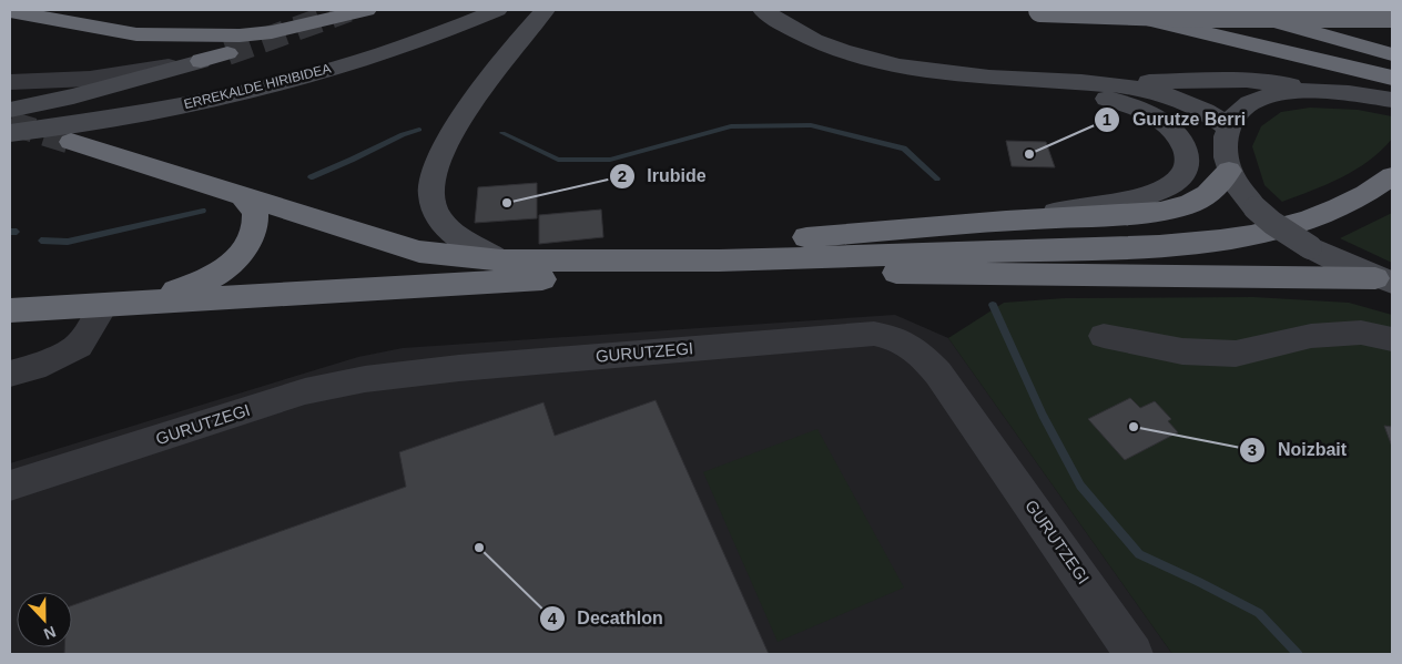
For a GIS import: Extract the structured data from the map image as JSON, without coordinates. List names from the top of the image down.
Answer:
{
  "streets": {
    "street": ["ERREKALDE HIRIBIDEA", "GURUTZEGI"]
  },
  "places": [
    "Gurutze Berri",
    "Irubide",
    "Noizbait",
    "Decathlon"
  ],
  "north": "bottom"
}
